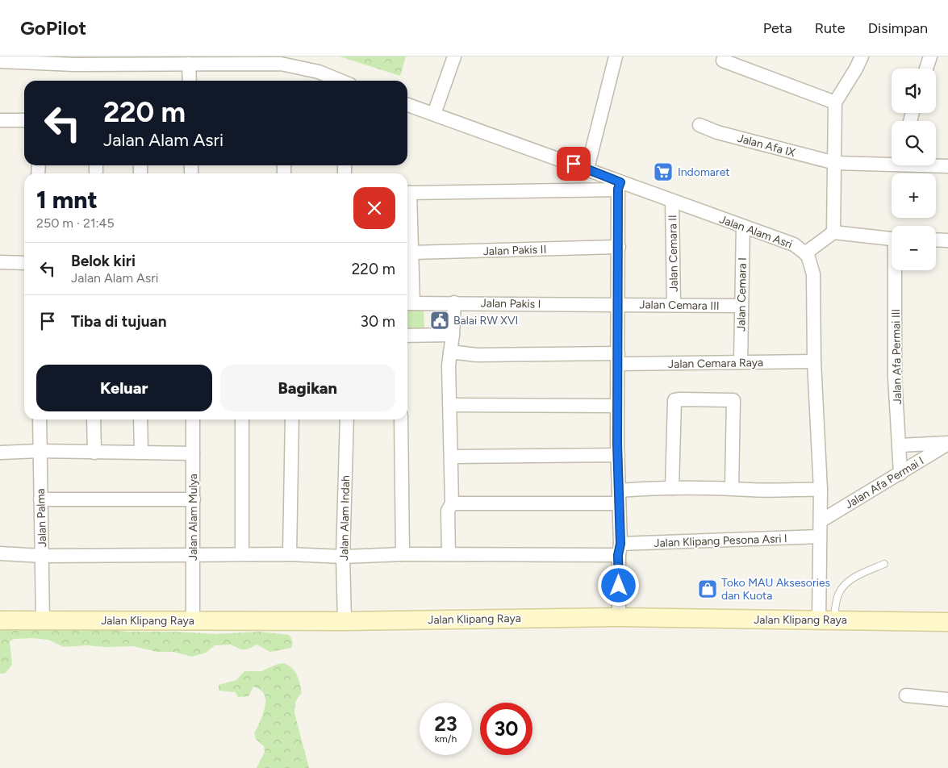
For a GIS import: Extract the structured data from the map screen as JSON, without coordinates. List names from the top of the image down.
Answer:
{
  "streets": {
    "main road": ["Jalan Klipang Raya"],
    "street": [
      "Jalan Afa IX",
      "Jalan Alam Asri",
      "Jalan Pakis II",
      "Jalan Cemara II",
      "Jalan Cemara I",
      "Jalan Pakis I",
      "Jalan Cemara III",
      "Jalan Afa Permai III",
      "Jalan Cemara Raya",
      "Jalan Afa Permai I",
      "Jalan Alam Mulya",
      "Jalan Palma",
      "Jalan Alam Indah",
      "Jalan Klipang Pesona Asri I"
    ]
  },
  "crossings": [
    ["Jalan Alam Asri", "Jalan Cemara II"],
    ["Jalan Alam Asri", "Jalan Cemara I"],
    ["Jalan Alam Asri", "Jalan Cemara Raya"],
    ["Jalan Alam Asri", "Jalan Afa Permai I"],
    ["Jalan Alam Asri", "Jalan Klipang Pesona Asri I"],
    ["Jalan Alam Asri", "Jalan Klipang Raya"],
    ["Jalan Cemara II", "Jalan Cemara III"],
    ["Jalan Cemara I", "Jalan Cemara III"],
    ["Jalan Cemara I", "Jalan Cemara Raya"],
    ["Jalan Pakis I", "Jalan Cemara III"],
    ["Jalan Afa Permai III", "Jalan Afa Permai I"],
    ["Jalan Alam Mulya", "Jalan Klipang Pesona Asri I"],
    ["Jalan Alam Mulya", "Jalan Klipang Raya"],
    ["Jalan Palma", "Jalan Klipang Pesona Asri I"],
    ["Jalan Palma", "Jalan Klipang Raya"],
    ["Jalan Alam Indah", "Jalan Klipang Pesona Asri I"],
    ["Jalan Alam Indah", "Jalan Klipang Raya"]
  ],
  "places": {
    "supermarket": ["Indomaret"],
    "public building": ["Balai RW XVI"],
    "shop": ["Toko MAU Aksesories dan Kuota"]
  },
  "page": {
    "header": "GoPilot",
    "nav": ["Peta", "Rute", "Disimpan"],
    "map_buttons": ["+", "−"],
    "turn": ["220 m", "Jalan Alam Asri"],
    "heading": ["1 mnt", "250 m · 21:45"],
    "list": [
      {
        "name": "Belok kiri",
        "note": "Jalan Alam Asri",
        "value": "220 m"
      },
      {
        "name": "Tiba di tujuan",
        "value": "30 m"
      }
    ],
    "buttons": ["Keluar", "Bagikan"],
    "speed": "23 km/h",
    "limit": "30"
  }
}
